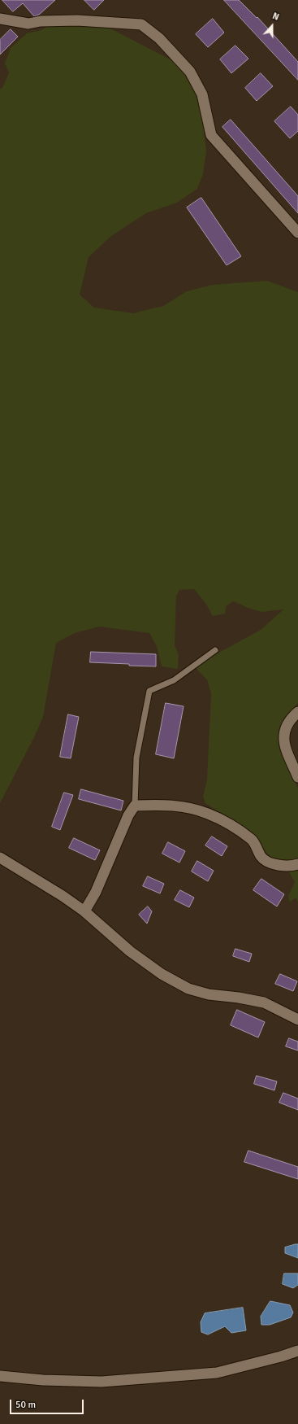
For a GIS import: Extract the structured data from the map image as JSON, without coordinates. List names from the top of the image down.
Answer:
{
  "scale_bar": "50 m",
  "north": "top"
}
